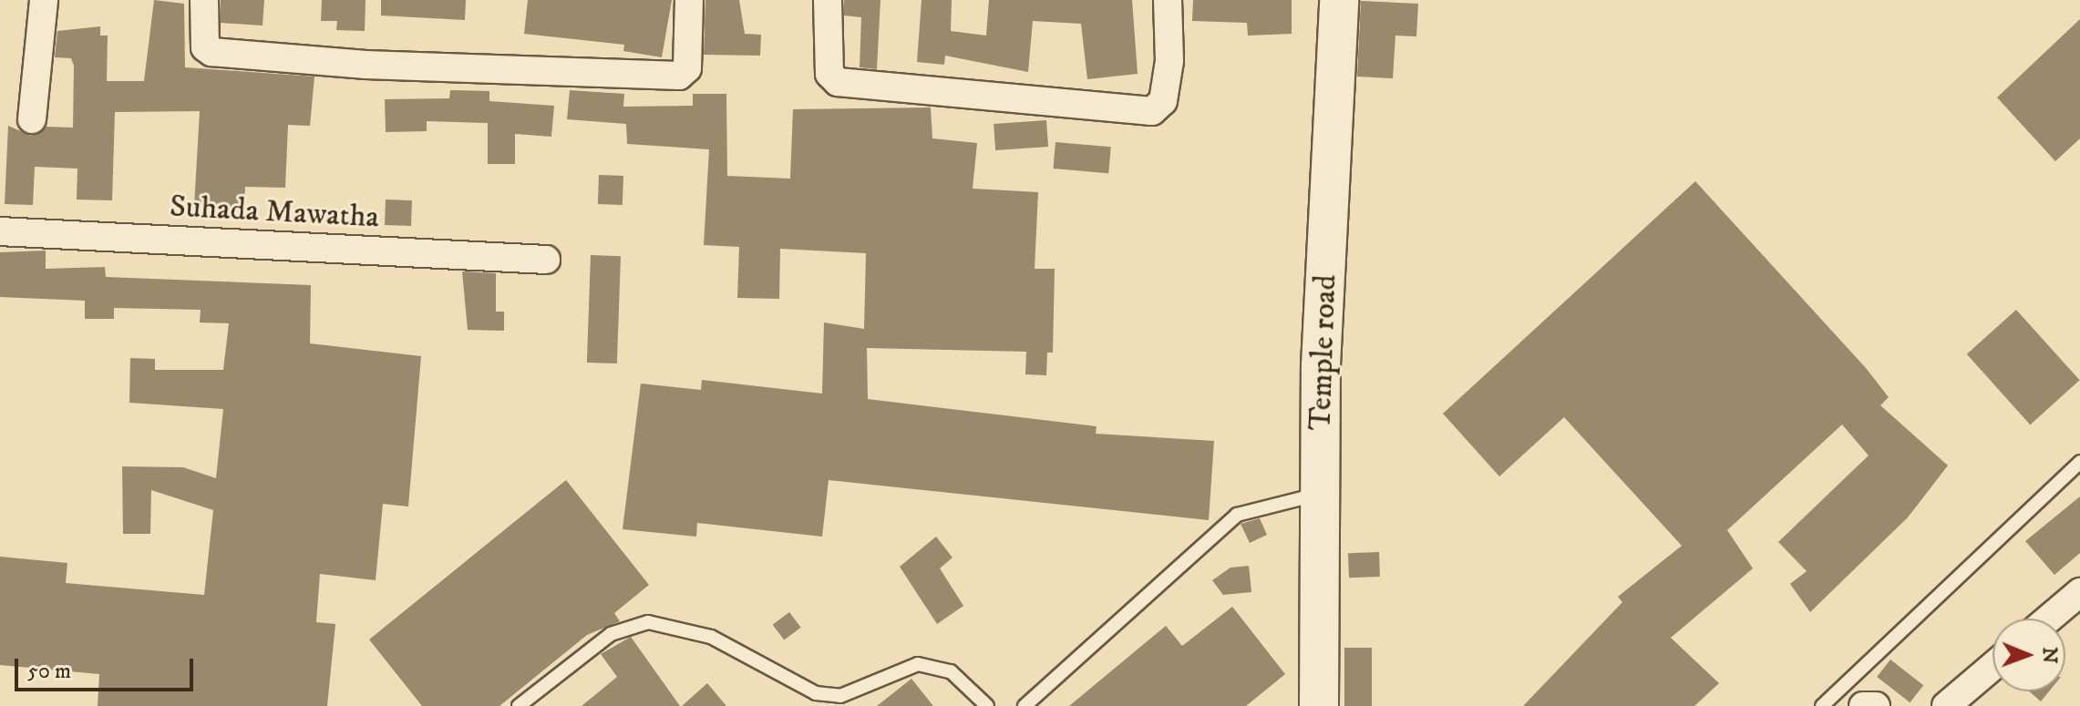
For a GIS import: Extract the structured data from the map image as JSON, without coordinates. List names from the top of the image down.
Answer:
{
  "streets": {
    "street": ["Suhada Mawatha", "Temple road"]
  },
  "scale_bar": "50 m",
  "north": "right"
}
